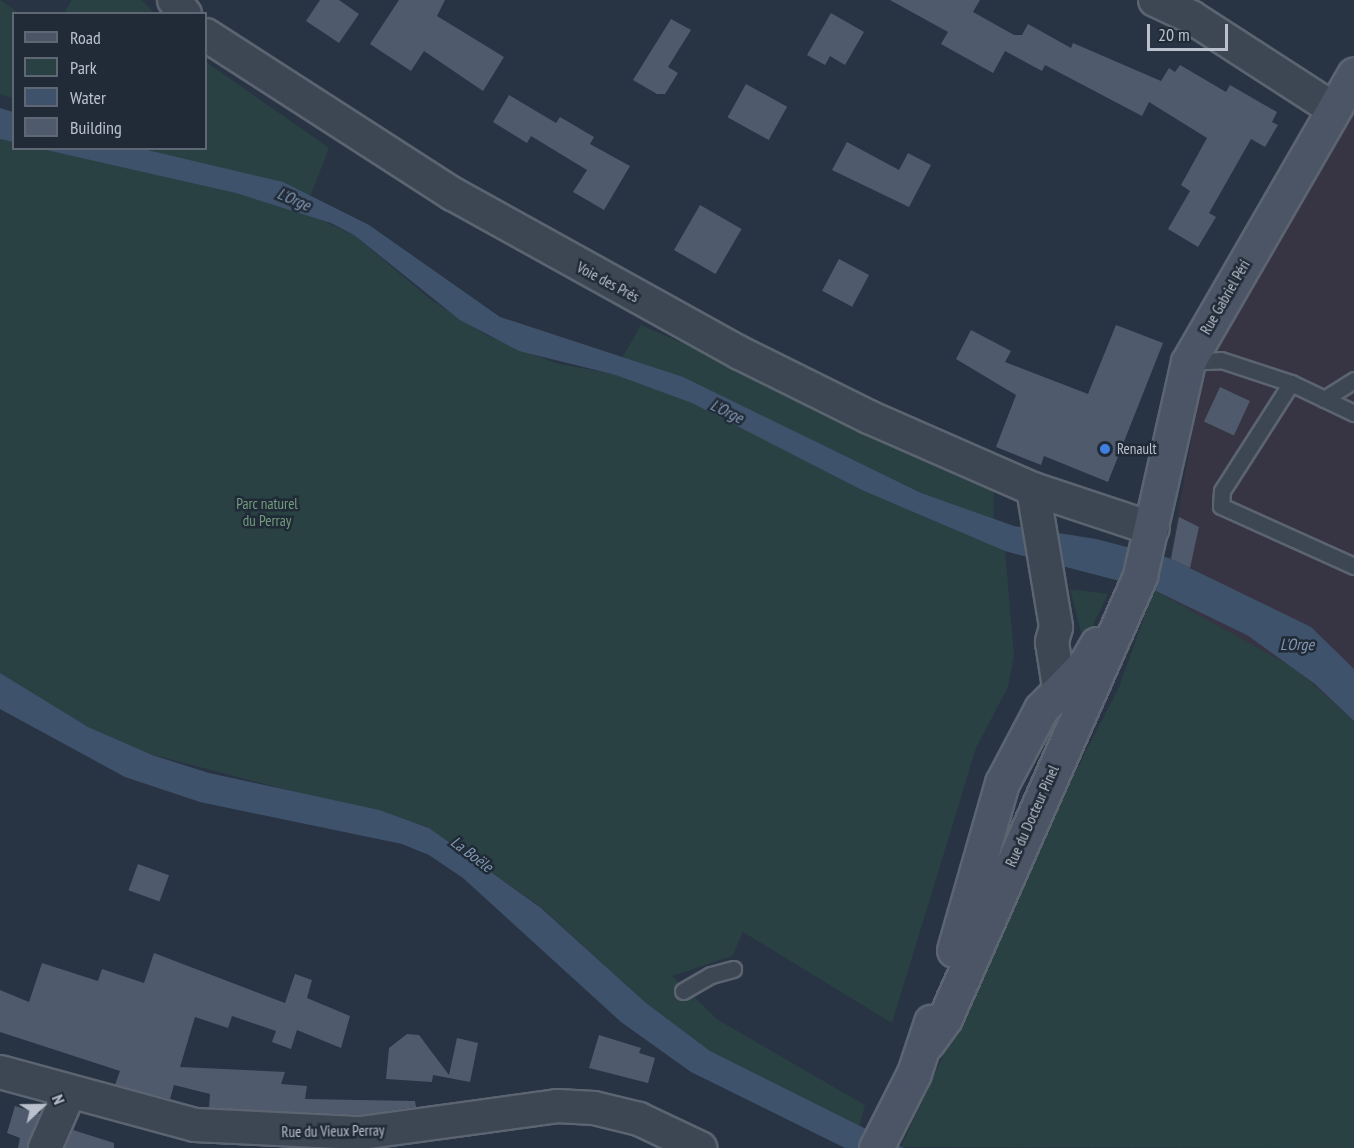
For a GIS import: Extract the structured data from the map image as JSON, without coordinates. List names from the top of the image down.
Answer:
{
  "streets": {
    "main road": ["Rue Gabriel Péri", "Rue du Docteur Pinel"],
    "street": ["Voie des Prés", "Rue du Vieux Perray"]
  },
  "crossings": [
    ["Voie des Prés", "Rue Gabriel Péri"],
    ["Rue Gabriel Péri", "Rue du Docteur Pinel"]
  ],
  "water": ["L'Orge", "La Boële"],
  "parks": ["Parc naturel du Perray"],
  "places": ["Renault"],
  "legend": [
    "Road",
    "Park",
    "Water",
    "Building"
  ],
  "scale_bar": "20 m",
  "north": "right"
}
